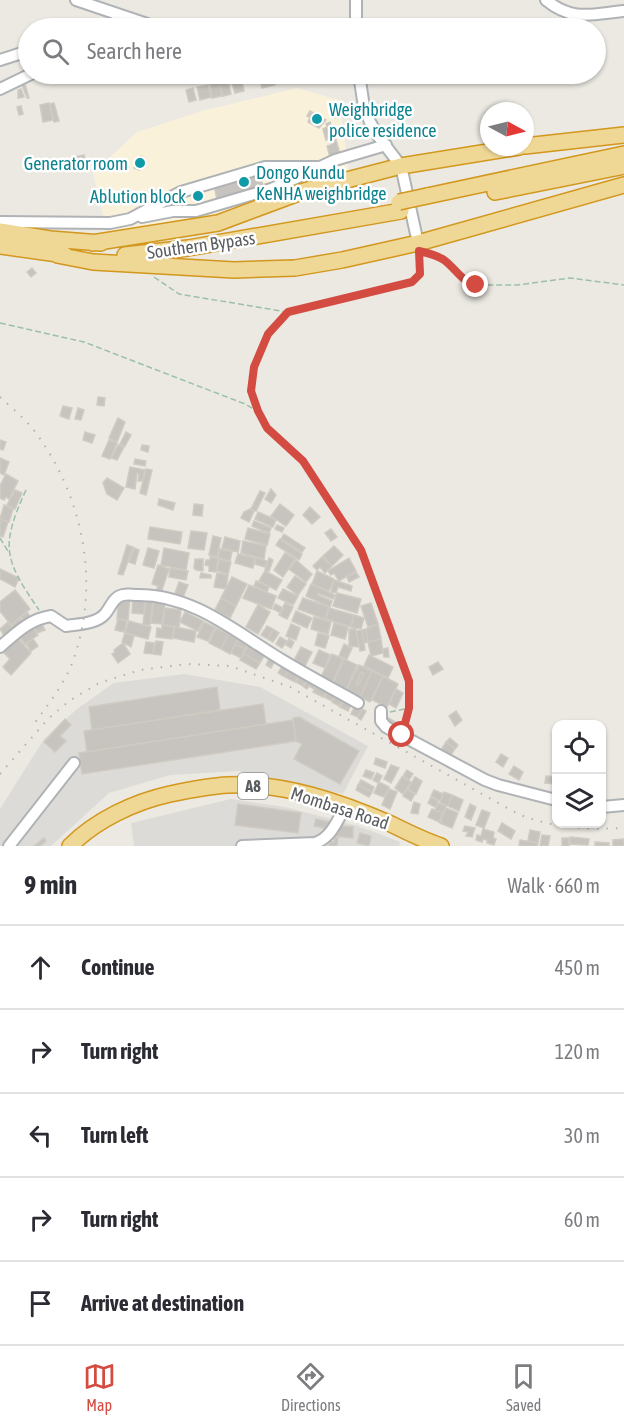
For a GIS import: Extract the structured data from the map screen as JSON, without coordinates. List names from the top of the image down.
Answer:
{
  "streets": {
    "highway": ["Southern Bypass", "A8", "Mombasa Road"]
  },
  "places": [
    "Weighbridge police residence",
    "Generator room",
    "Dongo Kundu KeNHA weighbridge",
    "Ablution block"
  ],
  "north": "right",
  "page": {
    "search": "Search here",
    "heading": ["9 min", "Walk · 660 m"],
    "list": [
      ["Continue", "450 m"],
      ["Turn right", "120 m"],
      ["Turn left", "30 m"],
      ["Turn right", "60 m"],
      "Arrive at destination"
    ],
    "nav": ["Map", "Directions", "Saved"]
  }
}
